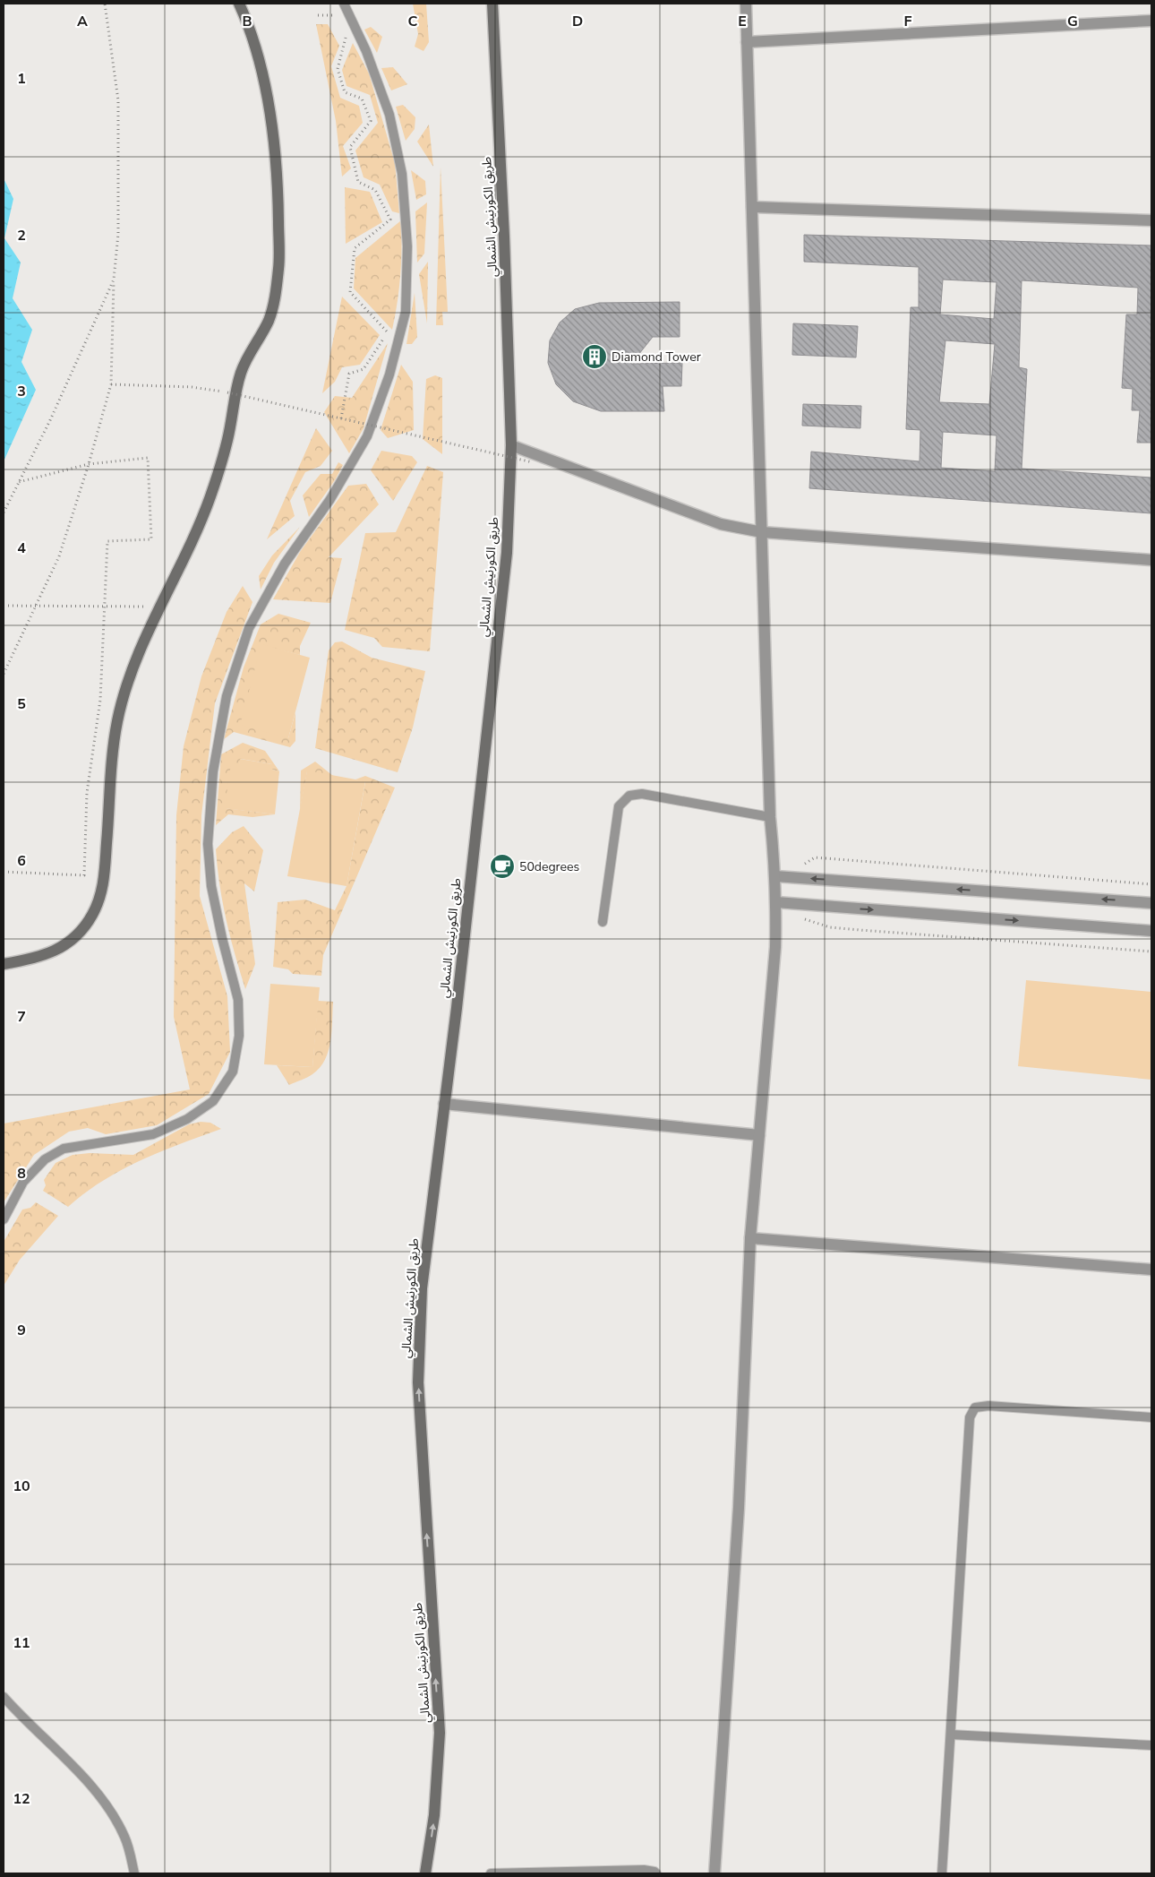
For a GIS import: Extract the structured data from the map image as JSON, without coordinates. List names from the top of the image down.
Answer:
{
  "streets": {
    "main road": ["طريق الكورنيش الشمالي"]
  },
  "one_way": ["طريق الكورنيش الشمالي"],
  "places": {
    "building": ["Diamond Tower"],
    "cafe": ["50degrees"]
  },
  "grid": {
    "columns": [
      "A",
      "B",
      "C",
      "D",
      "E",
      "F",
      "G"
    ],
    "rows": [
      "1",
      "2",
      "3",
      "4",
      "5",
      "6",
      "7",
      "8",
      "9",
      "10",
      "11",
      "12"
    ]
  }
}
